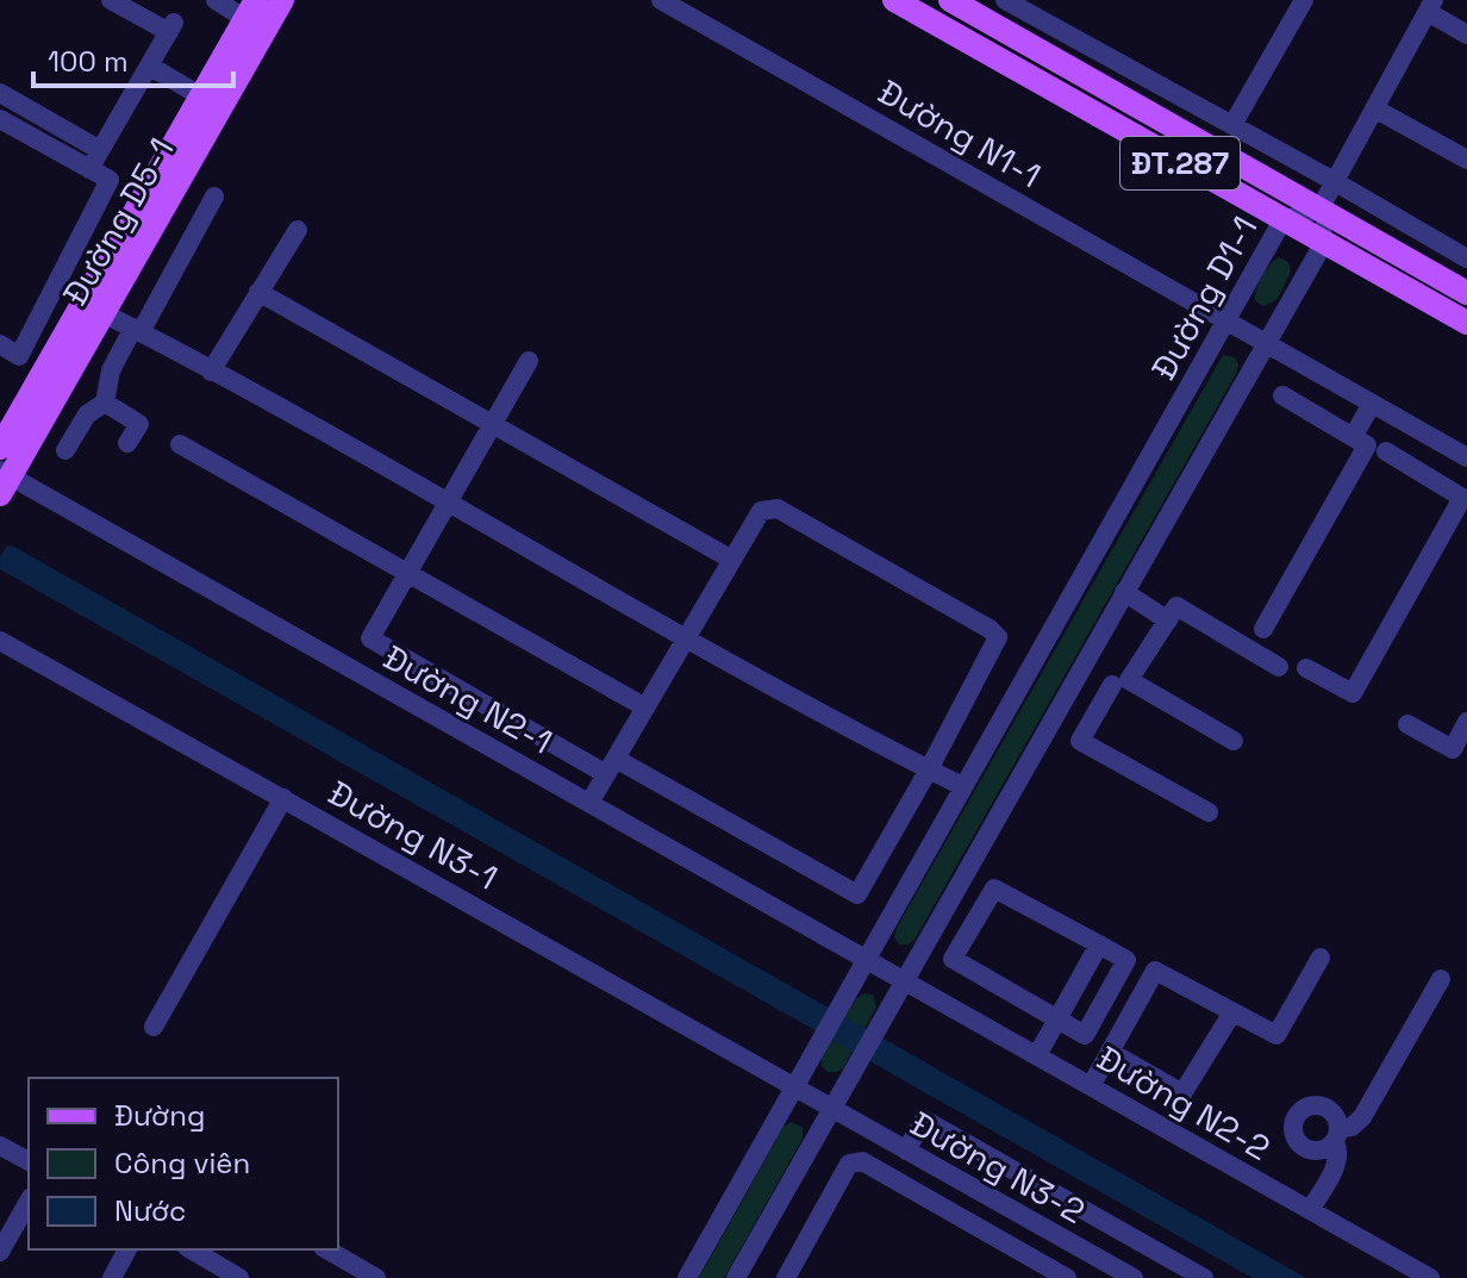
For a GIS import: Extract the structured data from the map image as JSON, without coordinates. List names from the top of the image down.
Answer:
{
  "streets": {
    "main road": ["ĐT.287", "Đường D5-1"],
    "street": [
      "Đường N1-1",
      "Đường D1-1",
      "Đường N2-1",
      "Đường N3-1",
      "Đường N2-2",
      "Đường N3-2"
    ]
  },
  "crossings": [
    ["Đường N1-1", "Đường D1-1"],
    ["ĐT.287", "Đường D1-1"],
    ["Đường D5-1", "Đường N2-1"],
    ["Đường D1-1", "Đường N2-1"],
    ["Đường D1-1", "Đường N3-1"],
    ["Đường N2-1", "Đường N2-2"],
    ["Đường N3-1", "Đường N3-2"]
  ],
  "legend": ["Đường", "Công viên", "Nước"],
  "scale_bar": "100 m"
}
